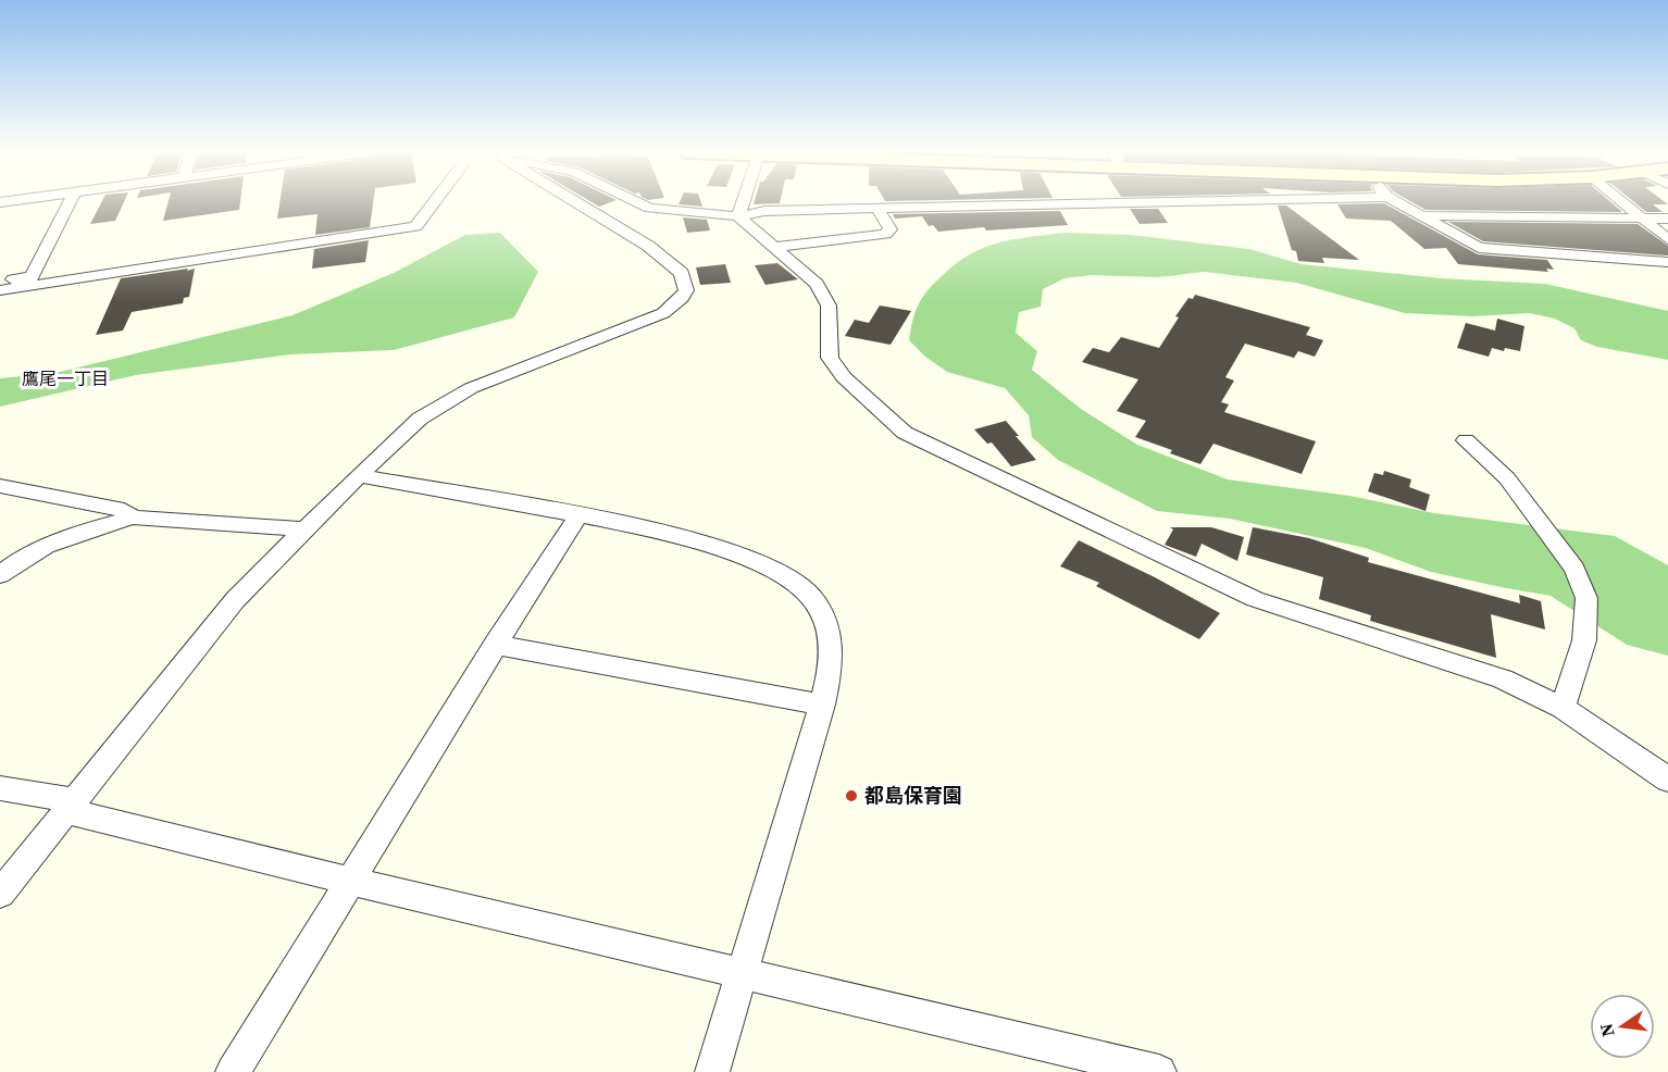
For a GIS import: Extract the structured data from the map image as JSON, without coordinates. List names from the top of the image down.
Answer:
{
  "districts": ["鷹尾一丁目"],
  "places": ["都島保育園"],
  "north": "left"
}
